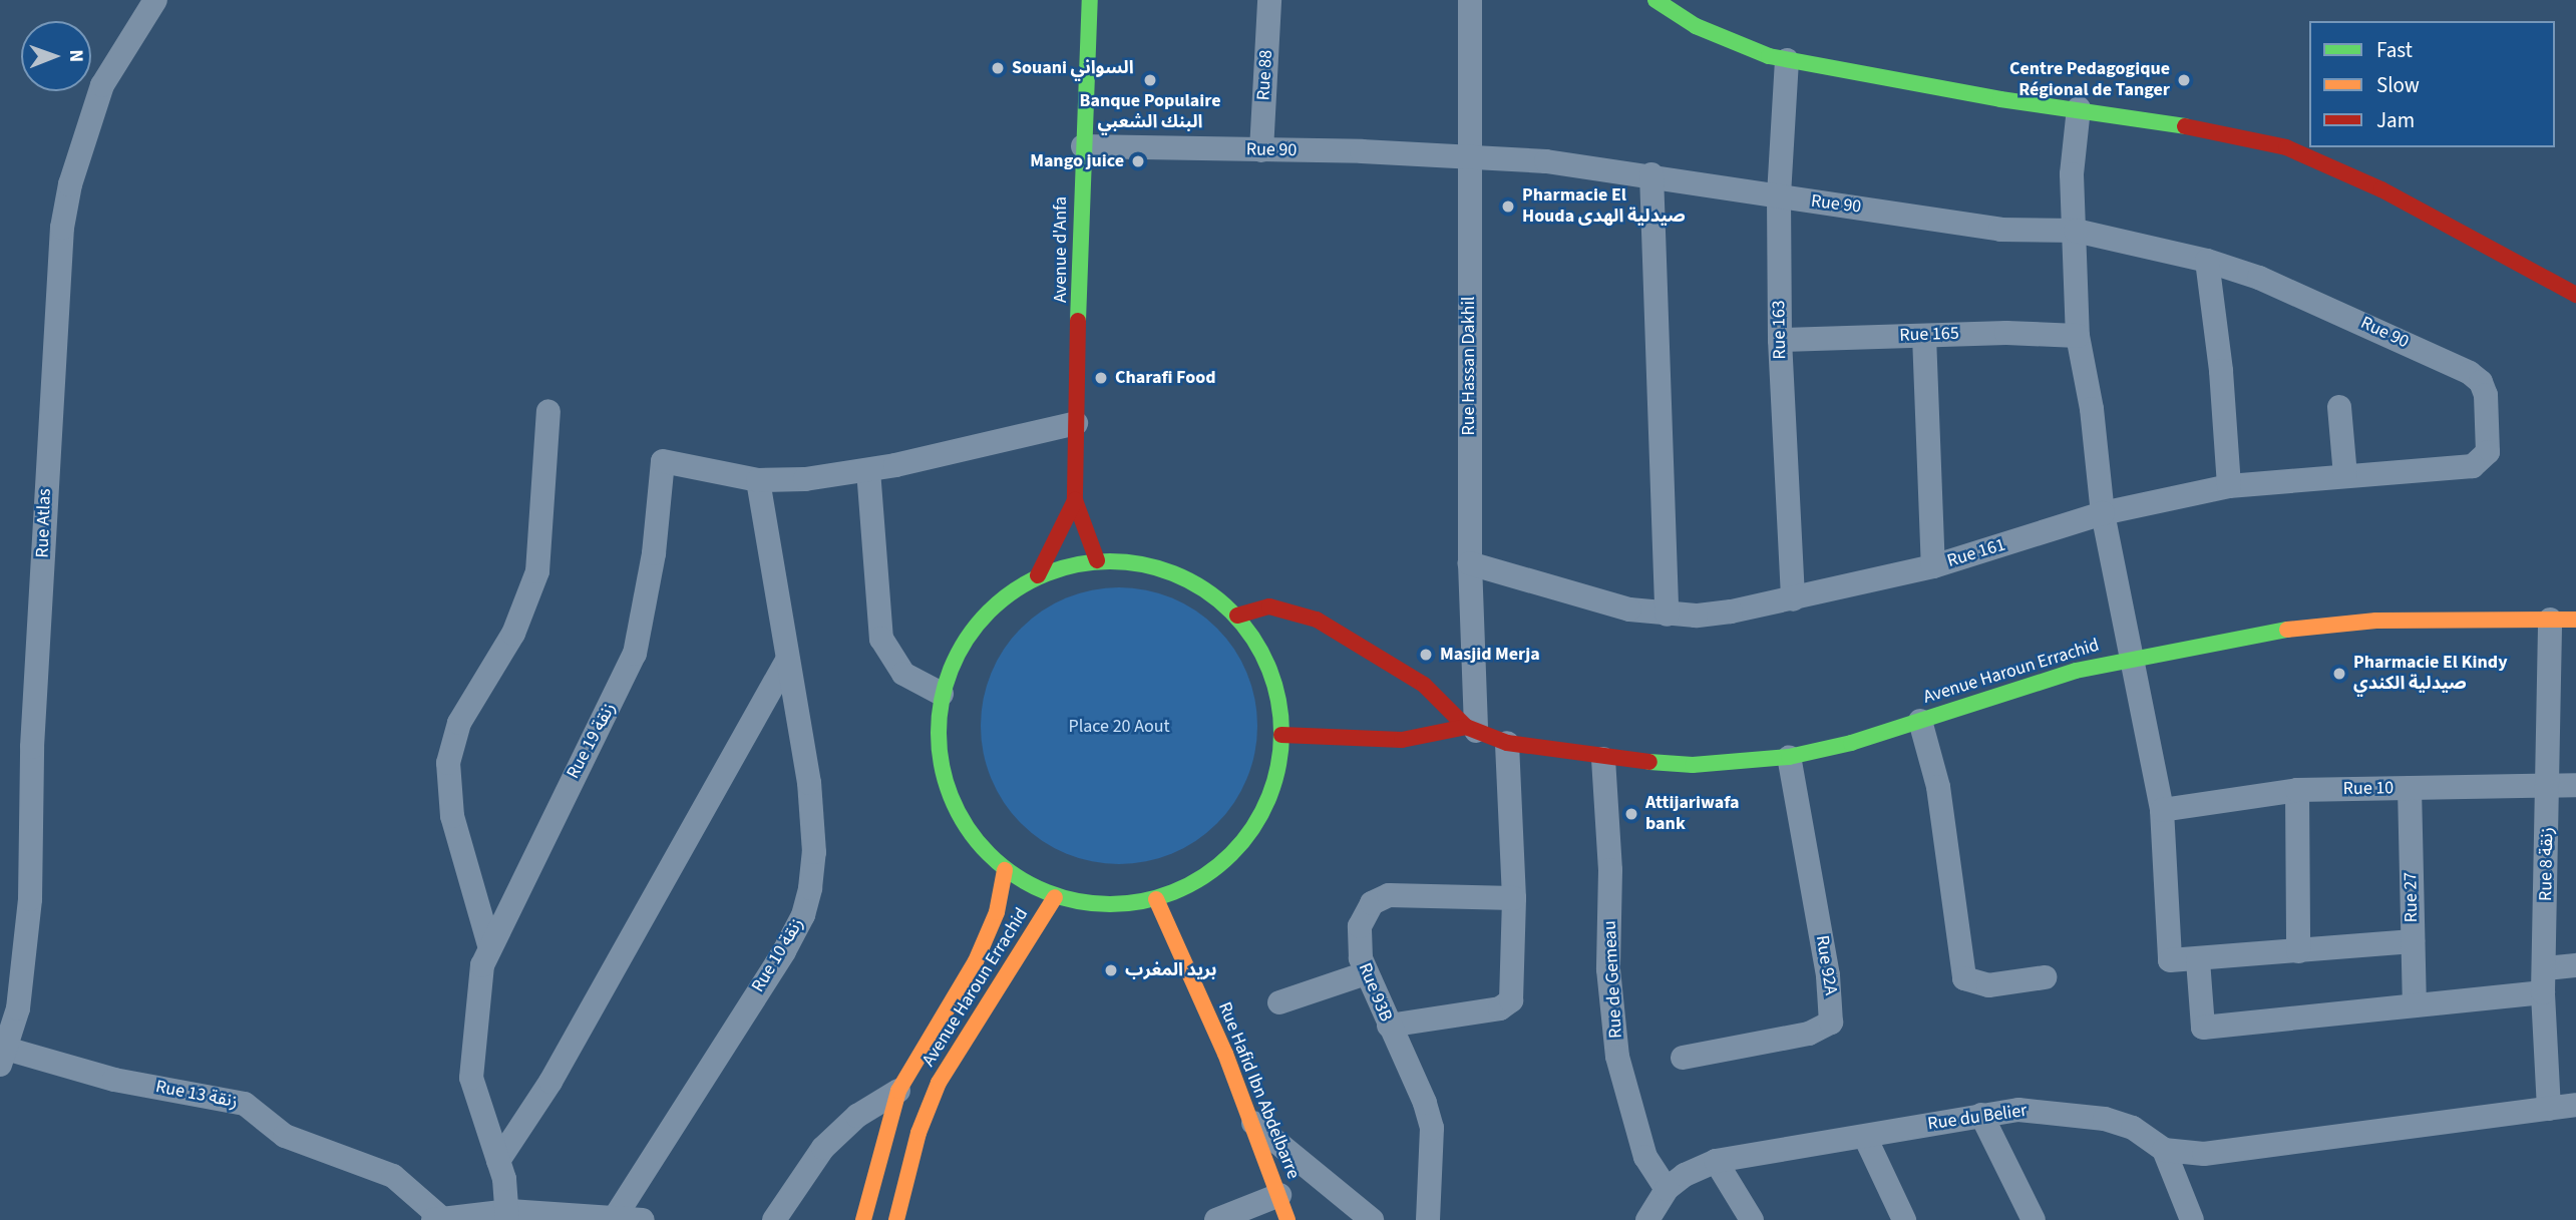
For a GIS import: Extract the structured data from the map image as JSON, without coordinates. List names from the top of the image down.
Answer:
{
  "streets": {
    "main road": ["Avenue d'Anfa", "Avenue Haroun Errachid", "Rue Hafid Ibn Abdelbarre"],
    "street": [
      "Rue 88",
      "Rue 90",
      "Rue 163",
      "Rue 165",
      "Rue Hassan Dakhil",
      "Rue Atlas",
      "Rue 161",
      "Rue 19 زنقة",
      "Rue 10",
      "Rue 8 زنقة",
      "Rue 27",
      "Rue 10 زنقة",
      "Rue 92A",
      "Rue de Gemeau",
      "Rue 93B",
      "Rue 13 زنقة",
      "Rue du Belier"
    ]
  },
  "crossings": [
    ["Rue 88", "Rue 90"],
    ["Rue 90", "Avenue d'Anfa"],
    ["Rue 90", "Rue 163"],
    ["Rue 90", "Rue Hassan Dakhil"],
    ["Rue 90", "Rue 161"],
    ["Avenue d'Anfa", "Rue 19 زنقة"],
    ["Rue 163", "Rue 165"],
    ["Rue 163", "Rue 161"],
    ["Rue Hassan Dakhil", "Rue 161"],
    ["Rue Hassan Dakhil", "Avenue Haroun Errachid"],
    ["Rue Atlas", "Rue 13 زنقة"],
    ["Avenue Haroun Errachid", "Rue 8 زنقة"],
    ["Avenue Haroun Errachid", "Rue 92A"],
    ["Avenue Haroun Errachid", "Rue de Gemeau"],
    ["Rue 19 زنقة", "Rue 10 زنقة"],
    ["Rue 10", "Rue 8 زنقة"],
    ["Rue 10", "Rue 27"],
    ["Rue 8 زنقة", "Rue du Belier"],
    ["Rue de Gemeau", "Rue du Belier"]
  ],
  "parks": ["Place 20 Aout"],
  "places": [
    "Souani السواني",
    "Banque Populaire البنك الشعبي",
    "Centre Pedagogique Régional de Tanger",
    "Mango juice",
    "Pharmacie El Houda صيدلية الهدى",
    "Charafi Food",
    "Masjid Merja",
    "Pharmacie El Kindy صيدلية الكندي",
    "Attijariwafa bank",
    "بريد المغرب"
  ],
  "legend": ["Fast", "Slow", "Jam"],
  "north": "right"
}
